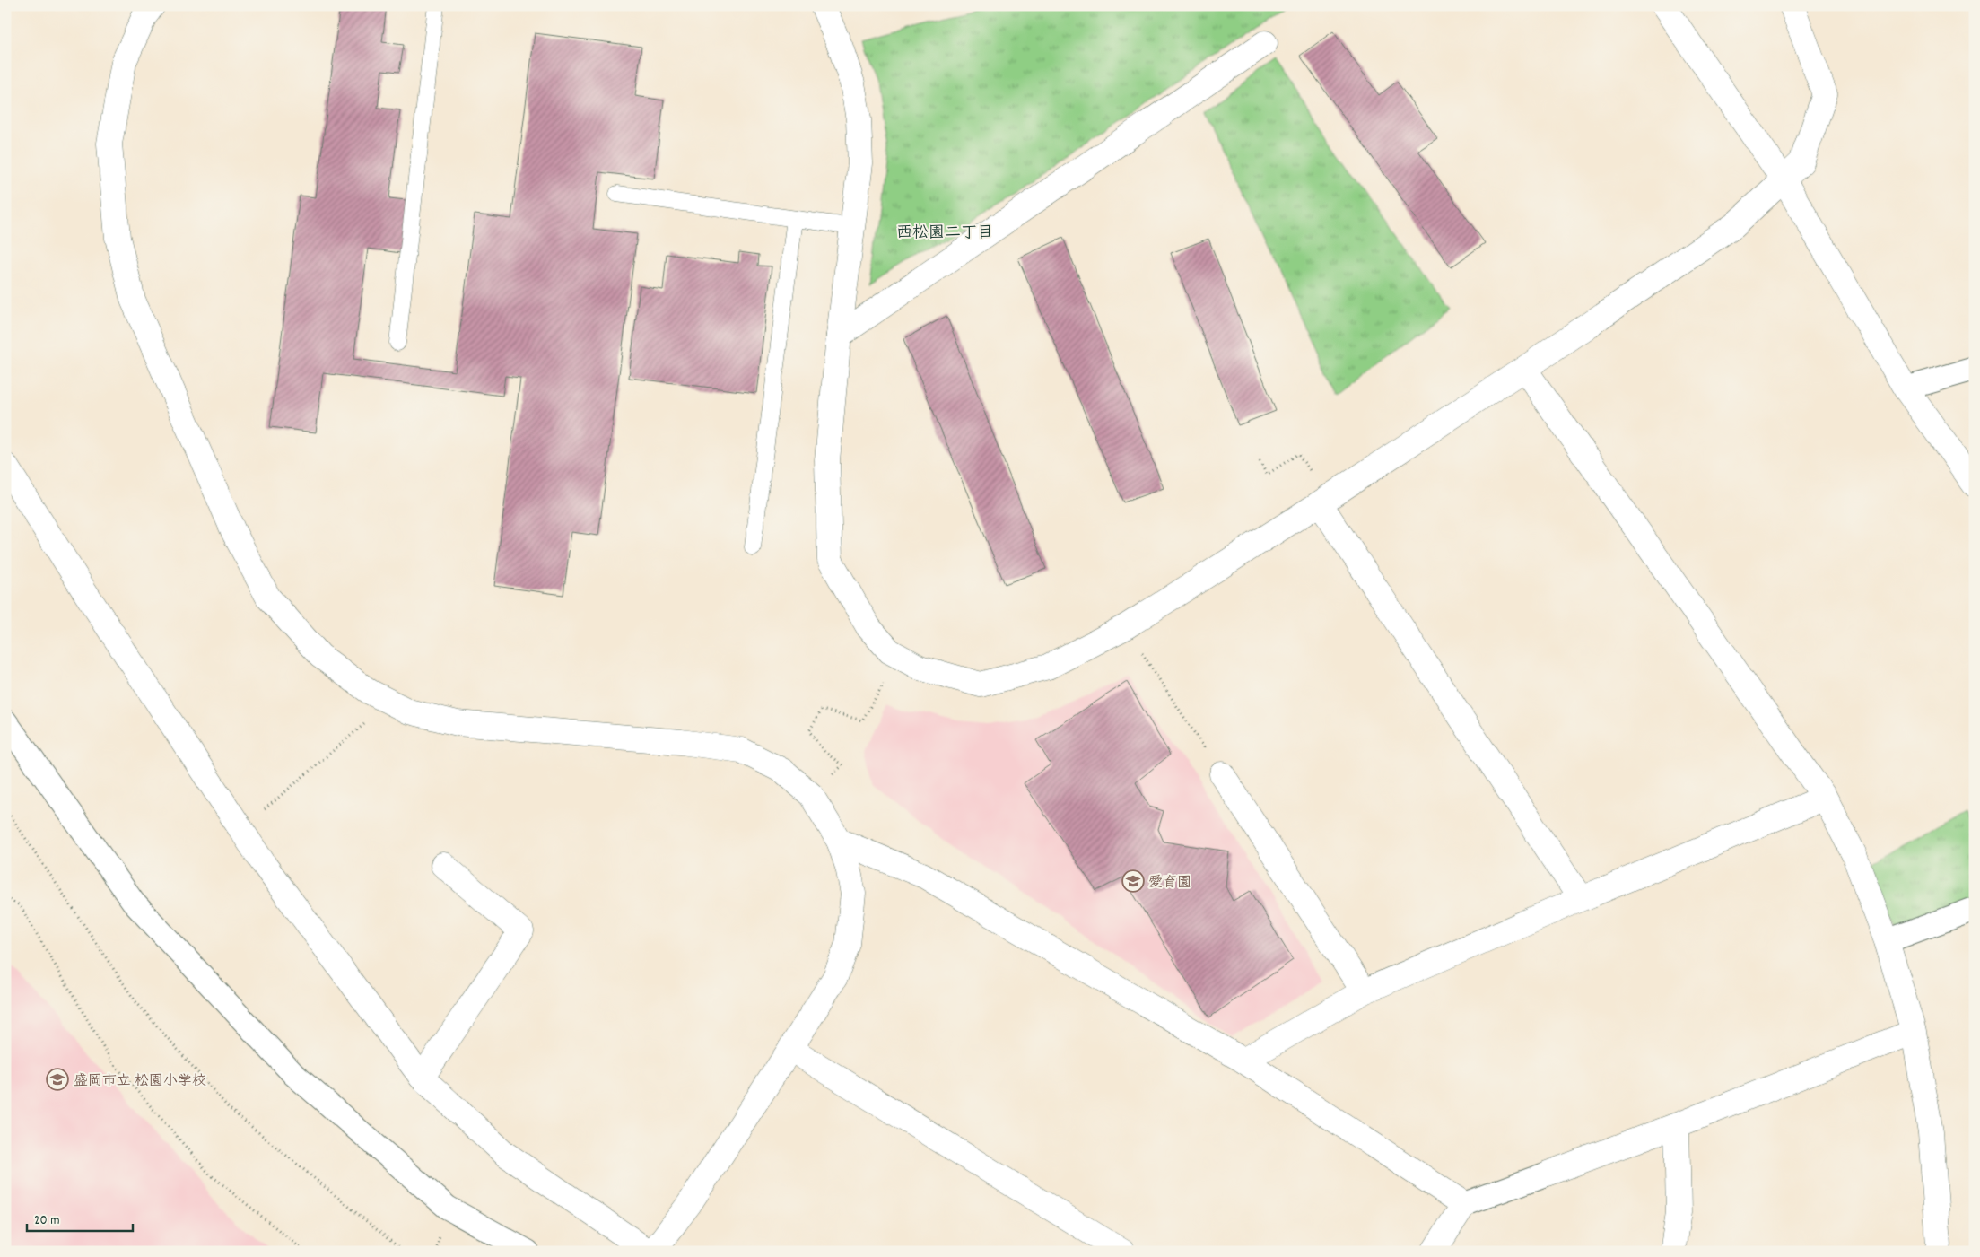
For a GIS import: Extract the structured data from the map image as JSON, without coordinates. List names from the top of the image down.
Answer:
{
  "districts": ["西松園二丁目"],
  "places": {
    "school or university": ["愛育園", "盛岡市立 松園小学校"]
  },
  "scale_bar": "20 m"
}
